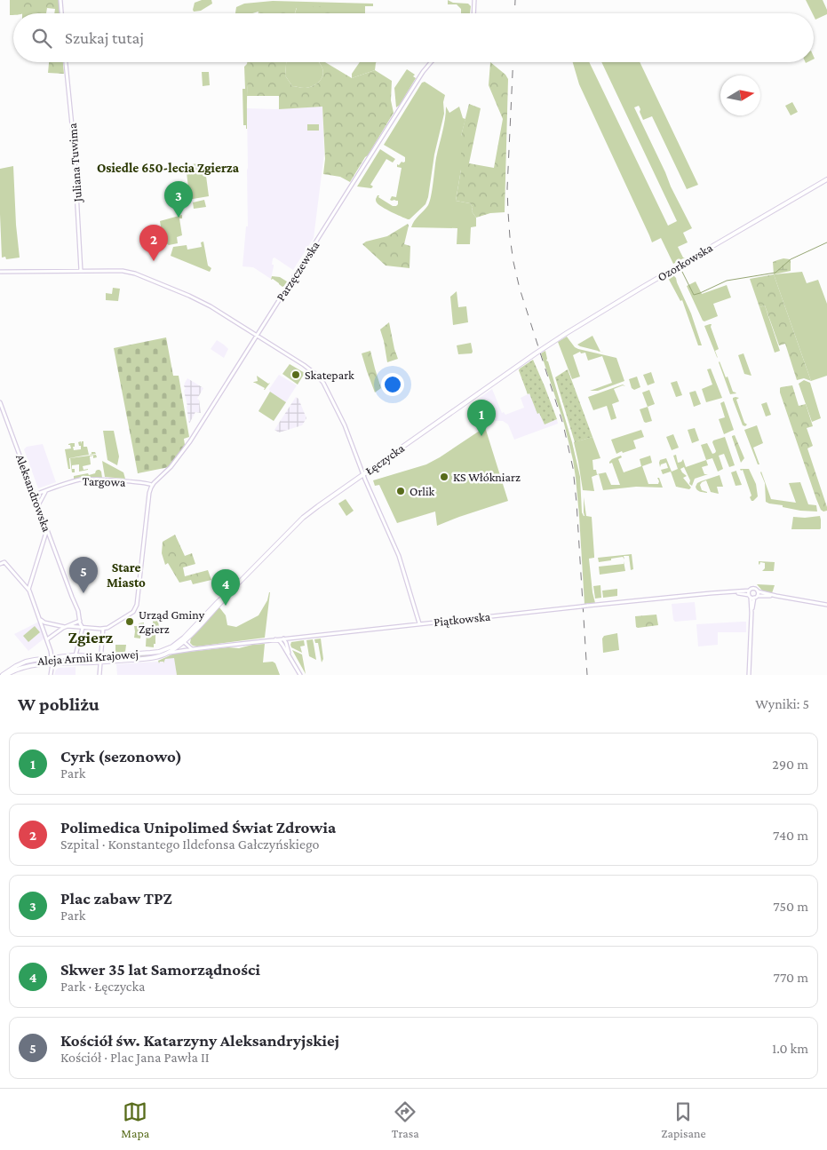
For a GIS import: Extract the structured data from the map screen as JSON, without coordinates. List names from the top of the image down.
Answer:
{
  "streets": {
    "main road": ["Ozorkowska", "Łęczycka", "Aleja Armii Krajowej"],
    "street": [
      "Juliana Tuwima",
      "Parzęczewska",
      "Targowa",
      "Aleksandrowska",
      "Piątkowska"
    ]
  },
  "crossings": [
    ["Ozorkowska", "Łęczycka"],
    ["Parzęczewska", "Targowa"],
    ["Łęczycka", "Aleja Armii Krajowej"],
    ["Targowa", "Aleksandrowska"],
    ["Piątkowska", "Aleja Armii Krajowej"]
  ],
  "districts": ["Osiedle 650-lecia Zgierza", "Stare Miasto", "Zgierz"],
  "places": [
    "Skatepark",
    "KS Włókniarz",
    "Orlik",
    "Urząd Gminy Zgierz"
  ],
  "north": "right",
  "page": {
    "search": "Szukaj tutaj",
    "pins": [
      "3",
      "2",
      "1",
      "5",
      "4"
    ],
    "heading": ["W pobliżu", "Wyniki: 5"],
    "list": [
      {
        "mark": "1",
        "name": "Cyrk (sezonowo)",
        "note": "Park",
        "value": "290 m"
      },
      {
        "mark": "2",
        "name": "Polimedica Unipolimed Świat Zdrowia",
        "note": "Szpital · Konstantego Ildefonsa Gałczyńskiego",
        "value": "740 m"
      },
      {
        "mark": "3",
        "name": "Plac zabaw TPZ",
        "note": "Park",
        "value": "750 m"
      },
      {
        "mark": "4",
        "name": "Skwer 35 lat Samorządności",
        "note": "Park · Łęczycka",
        "value": "770 m"
      },
      {
        "mark": "5",
        "name": "Kościół św. Katarzyny Aleksandryjskiej",
        "note": "Kościół · Plac Jana Pawła II",
        "value": "1.0 km"
      }
    ],
    "nav": ["Mapa", "Trasa", "Zapisane"]
  }
}
